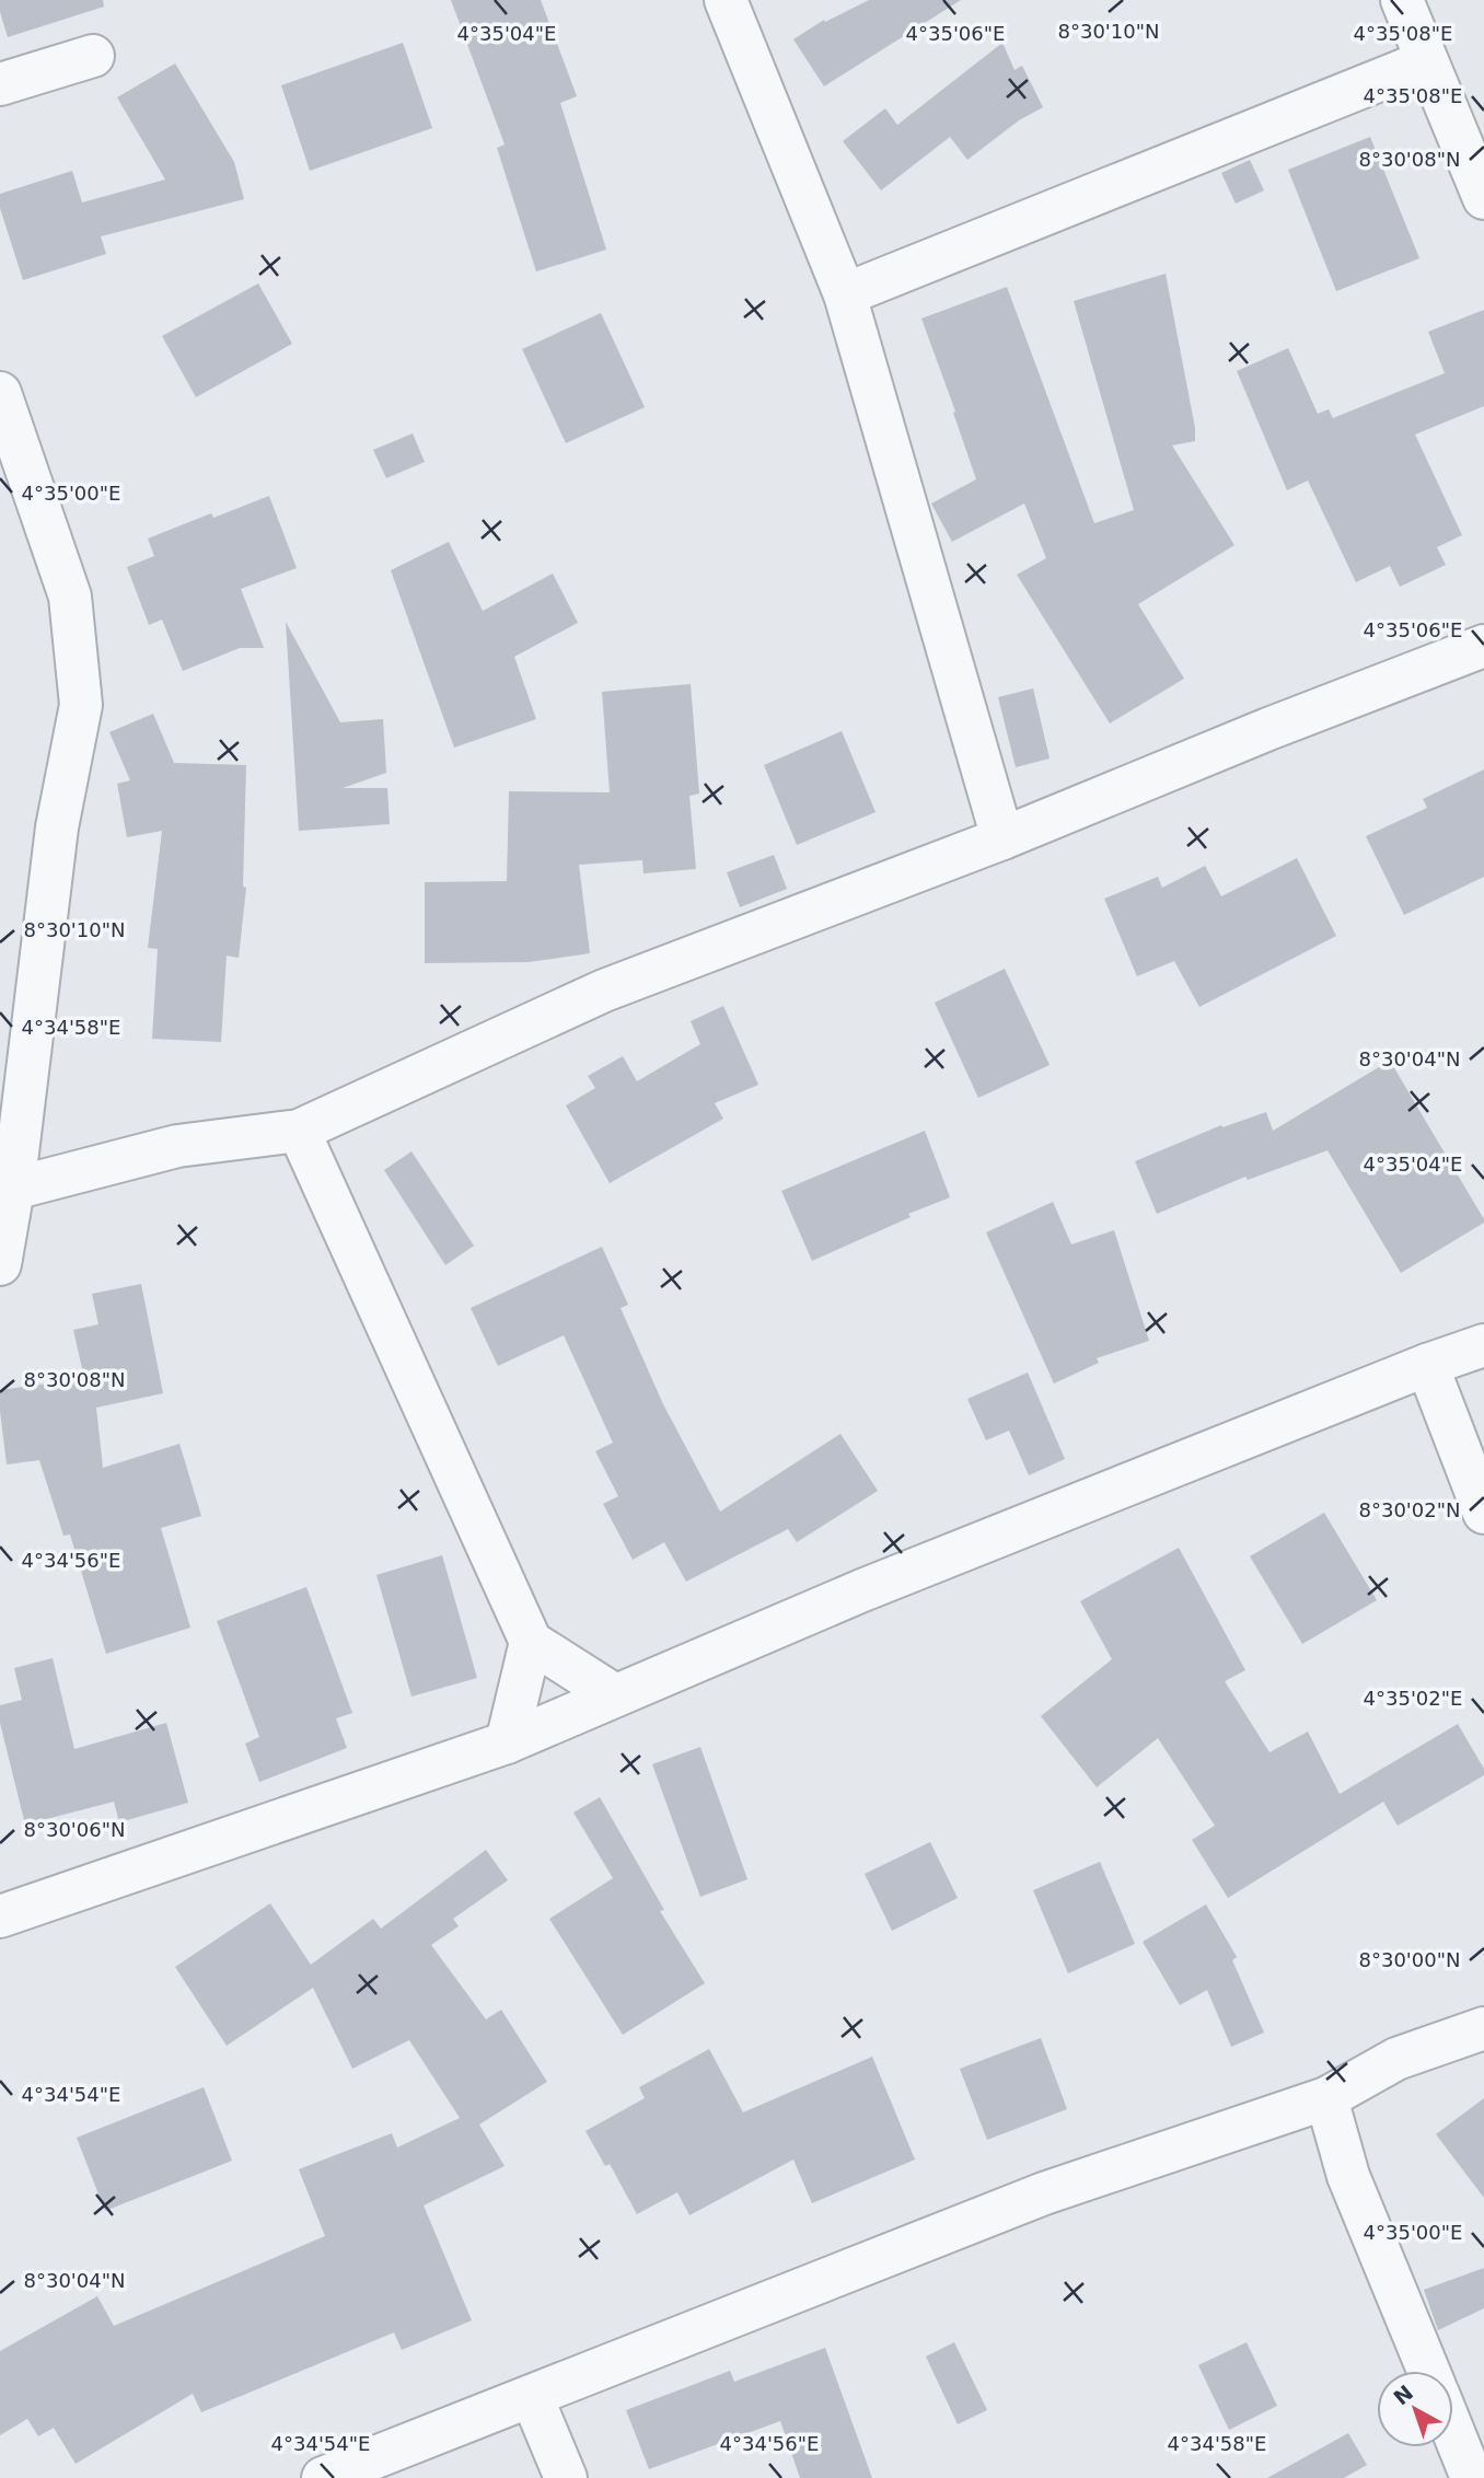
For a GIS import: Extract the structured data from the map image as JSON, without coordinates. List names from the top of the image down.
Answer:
{
  "north": "top left",
  "coordinates": [
    "8°30'10\"N",
    "4°35'04\"E",
    "4°35'06\"E",
    "4°35'08\"E",
    "8°30'08\"N",
    "4°35'00\"E",
    "4°34'58\"E",
    "8°30'04\"N",
    "8°30'02\"N",
    "4°34'56\"E",
    "4°35'02\"E",
    "8°30'06\"N",
    "8°30'00\"N",
    "4°34'54\"E"
  ]
}
